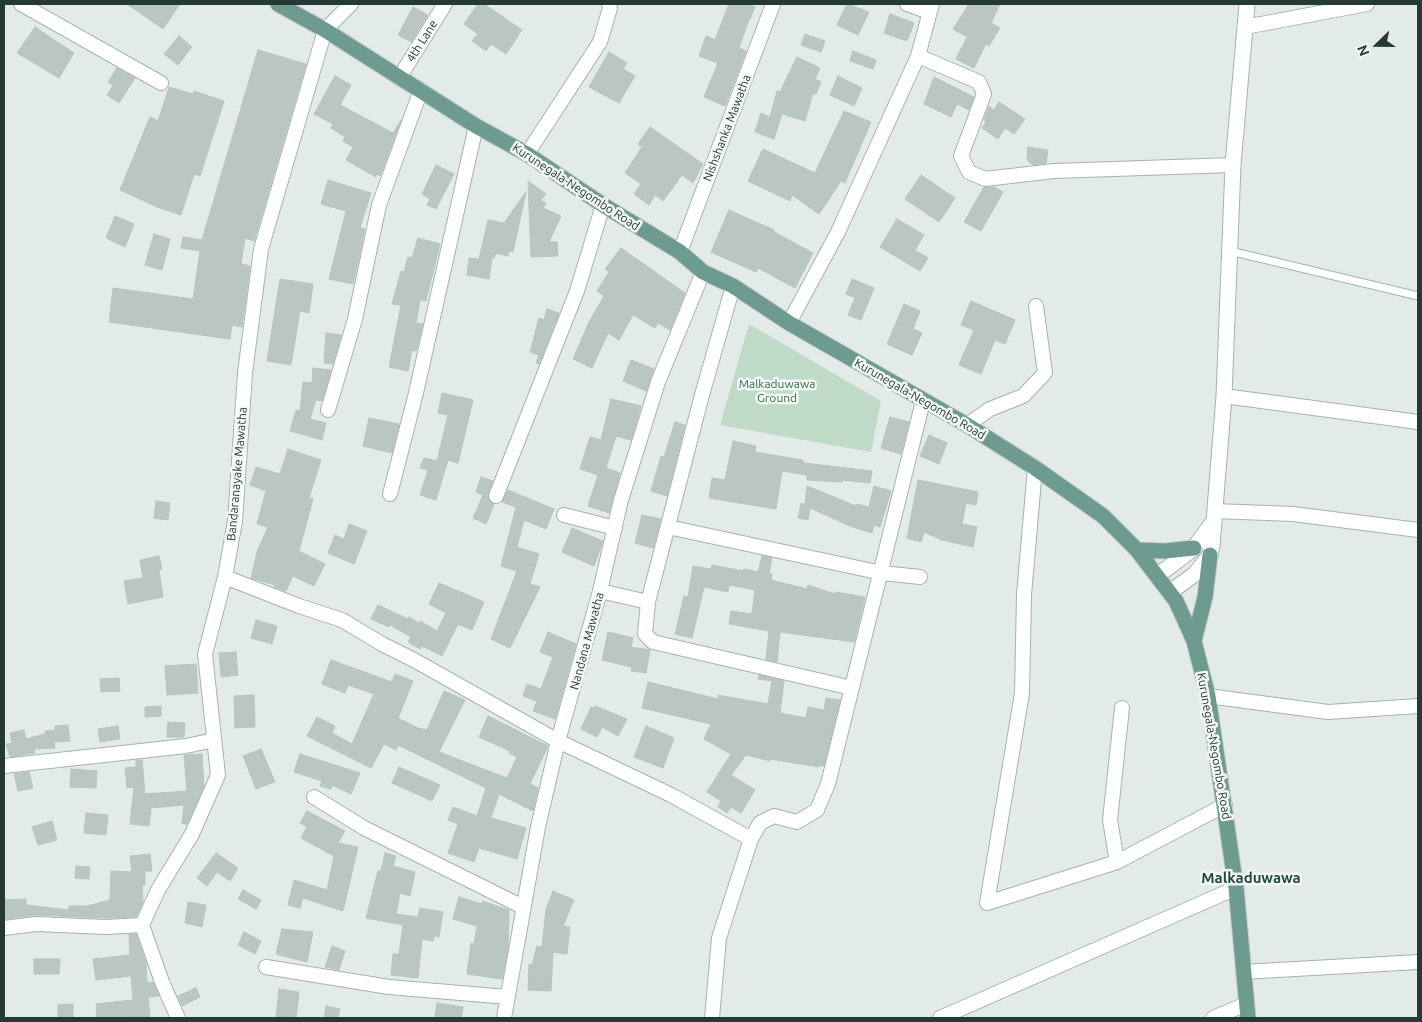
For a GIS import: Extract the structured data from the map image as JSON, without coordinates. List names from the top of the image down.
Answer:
{
  "streets": {
    "main road": ["Kurunegala-Negombo Road"],
    "street": [
      "4th Lane",
      "Nishshanka Mawatha",
      "Bandaranayake Mawatha",
      "Nandana Mawatha"
    ]
  },
  "crossings": [
    ["4th Lane", "Kurunegala-Negombo Road"],
    ["Nishshanka Mawatha", "Kurunegala-Negombo Road"],
    ["Kurunegala-Negombo Road", "Bandaranayake Mawatha"],
    ["Kurunegala-Negombo Road", "Nandana Mawatha"]
  ],
  "districts": ["Malkaduwawa"],
  "parks": ["Malkaduwawa Ground"],
  "north": "left"
}
